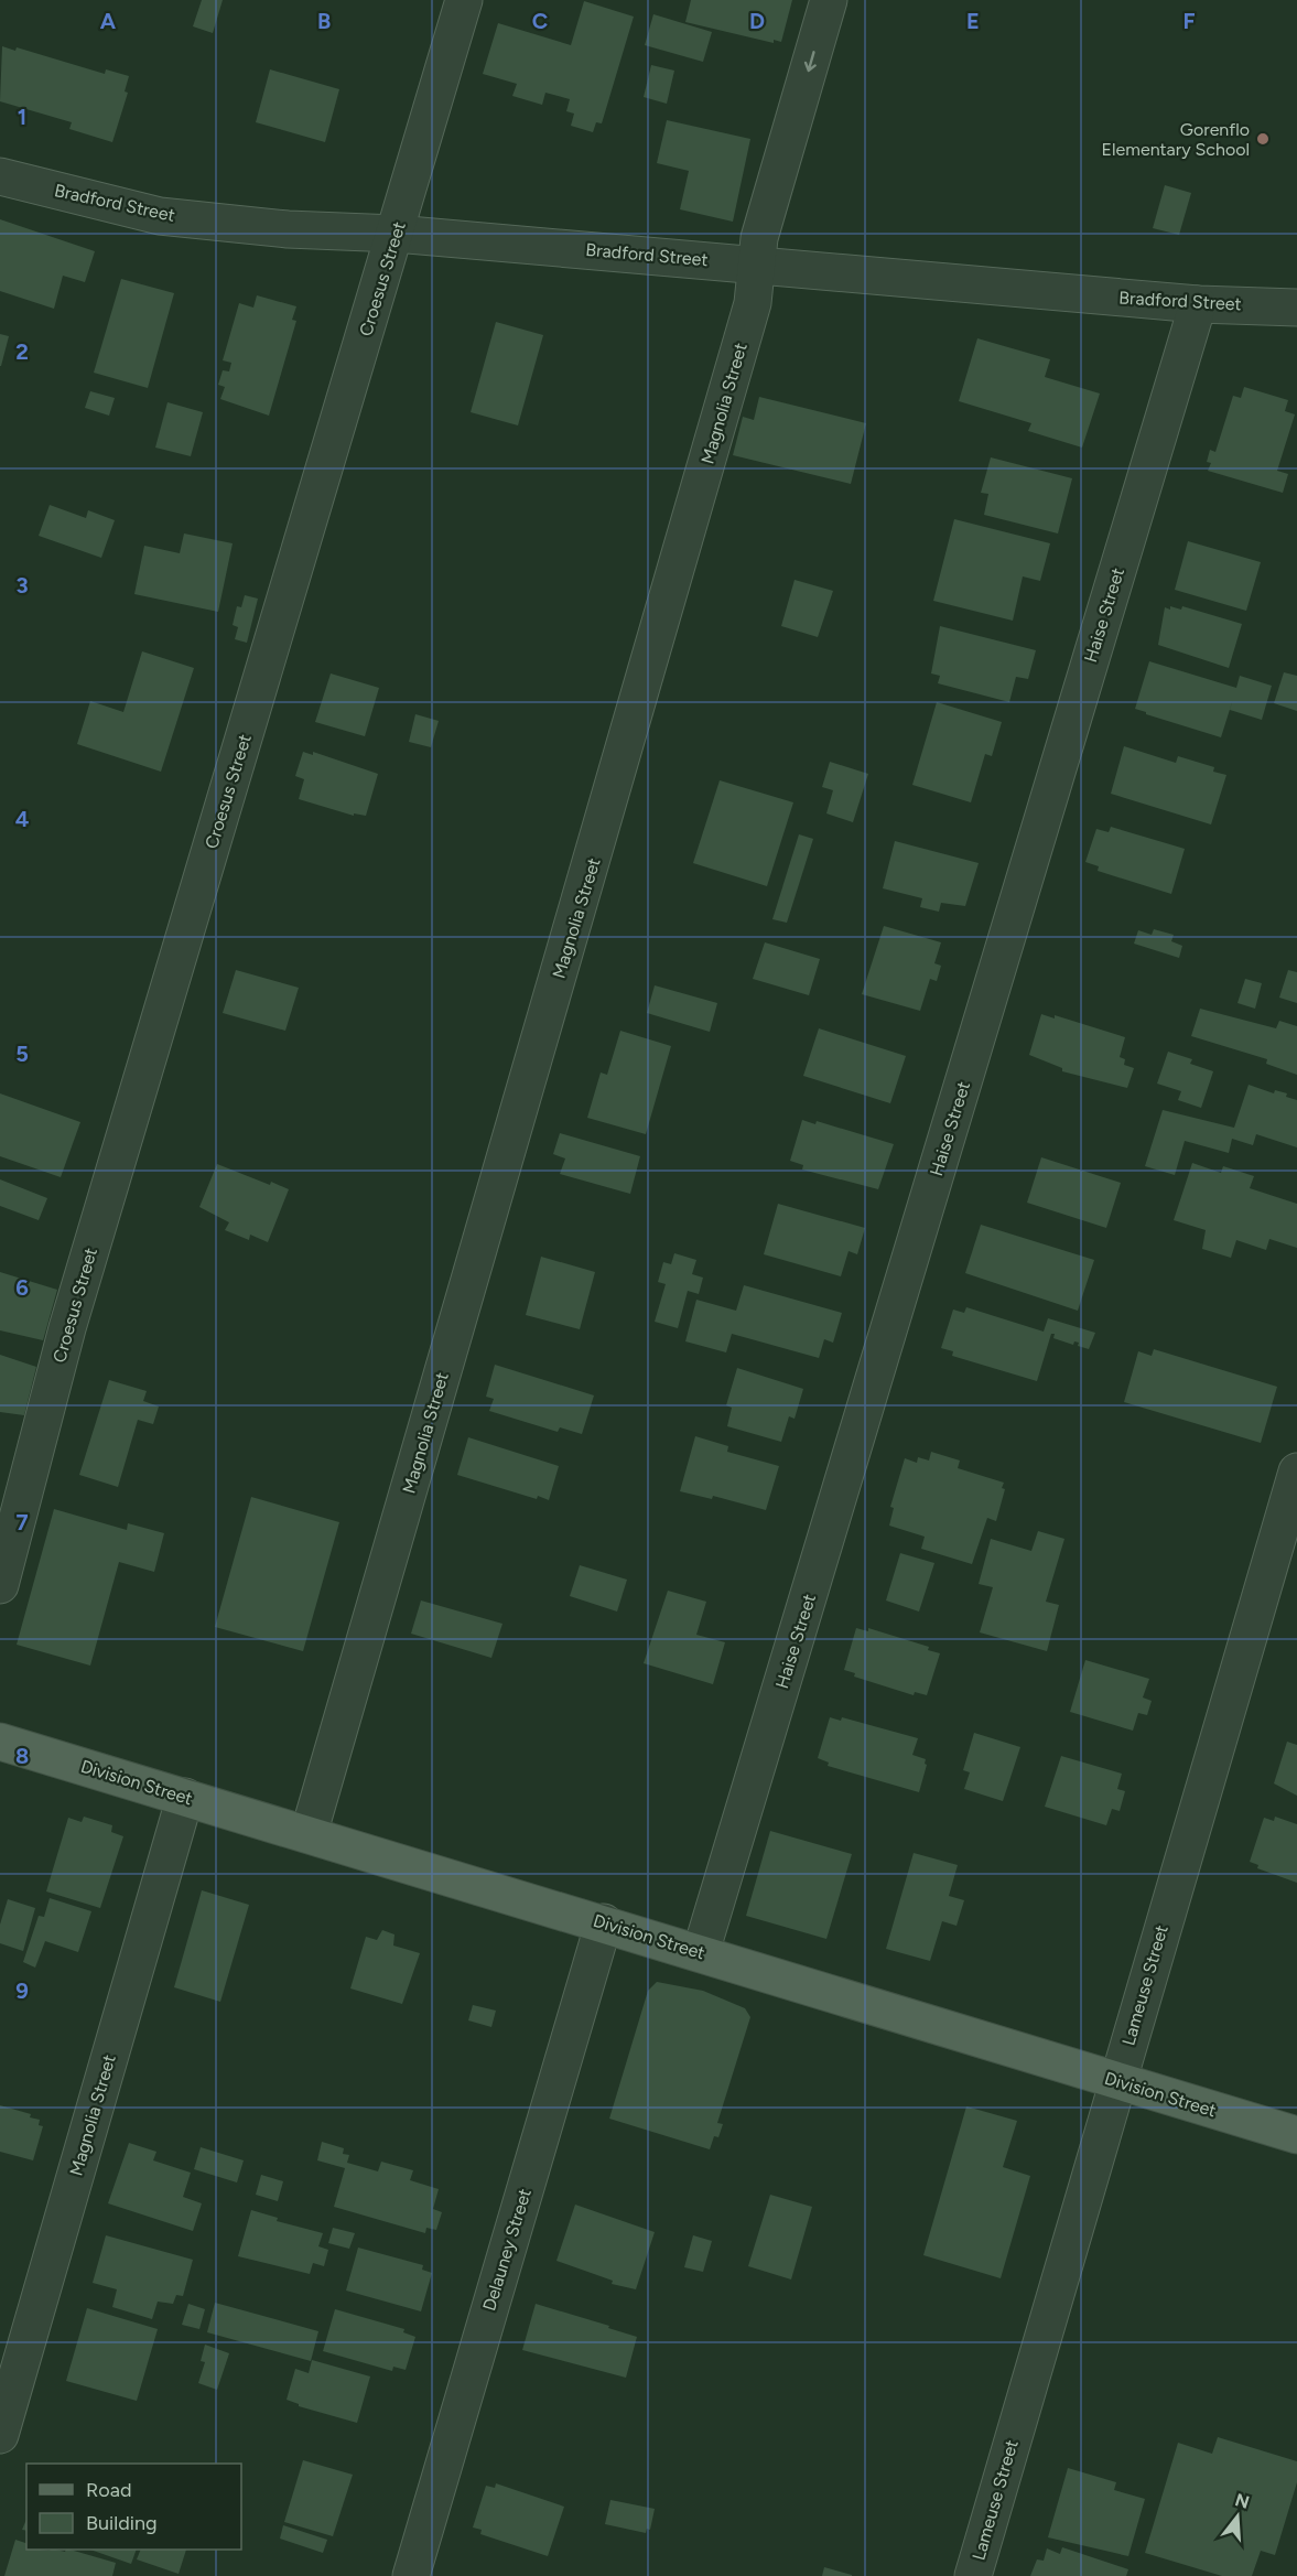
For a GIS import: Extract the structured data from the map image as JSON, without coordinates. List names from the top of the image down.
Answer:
{
  "streets": {
    "main road": ["Division Street"],
    "street": [
      "Bradford Street",
      "Croesus Street",
      "Magnolia Street",
      "Haise Street",
      "Lameuse Street",
      "Delauney Street"
    ]
  },
  "crossings": [
    ["Bradford Street", "Croesus Street"],
    ["Bradford Street", "Magnolia Street"],
    ["Bradford Street", "Haise Street"],
    ["Magnolia Street", "Division Street"],
    ["Haise Street", "Division Street"],
    ["Division Street", "Lameuse Street"],
    ["Division Street", "Delauney Street"]
  ],
  "places": ["Gorenflo Elementary School"],
  "legend": ["Road", "Building"],
  "north": "top",
  "grid": {
    "columns": [
      "A",
      "B",
      "C",
      "D",
      "E",
      "F"
    ],
    "rows": [
      "1",
      "2",
      "3",
      "4",
      "5",
      "6",
      "7",
      "8",
      "9"
    ]
  }
}
